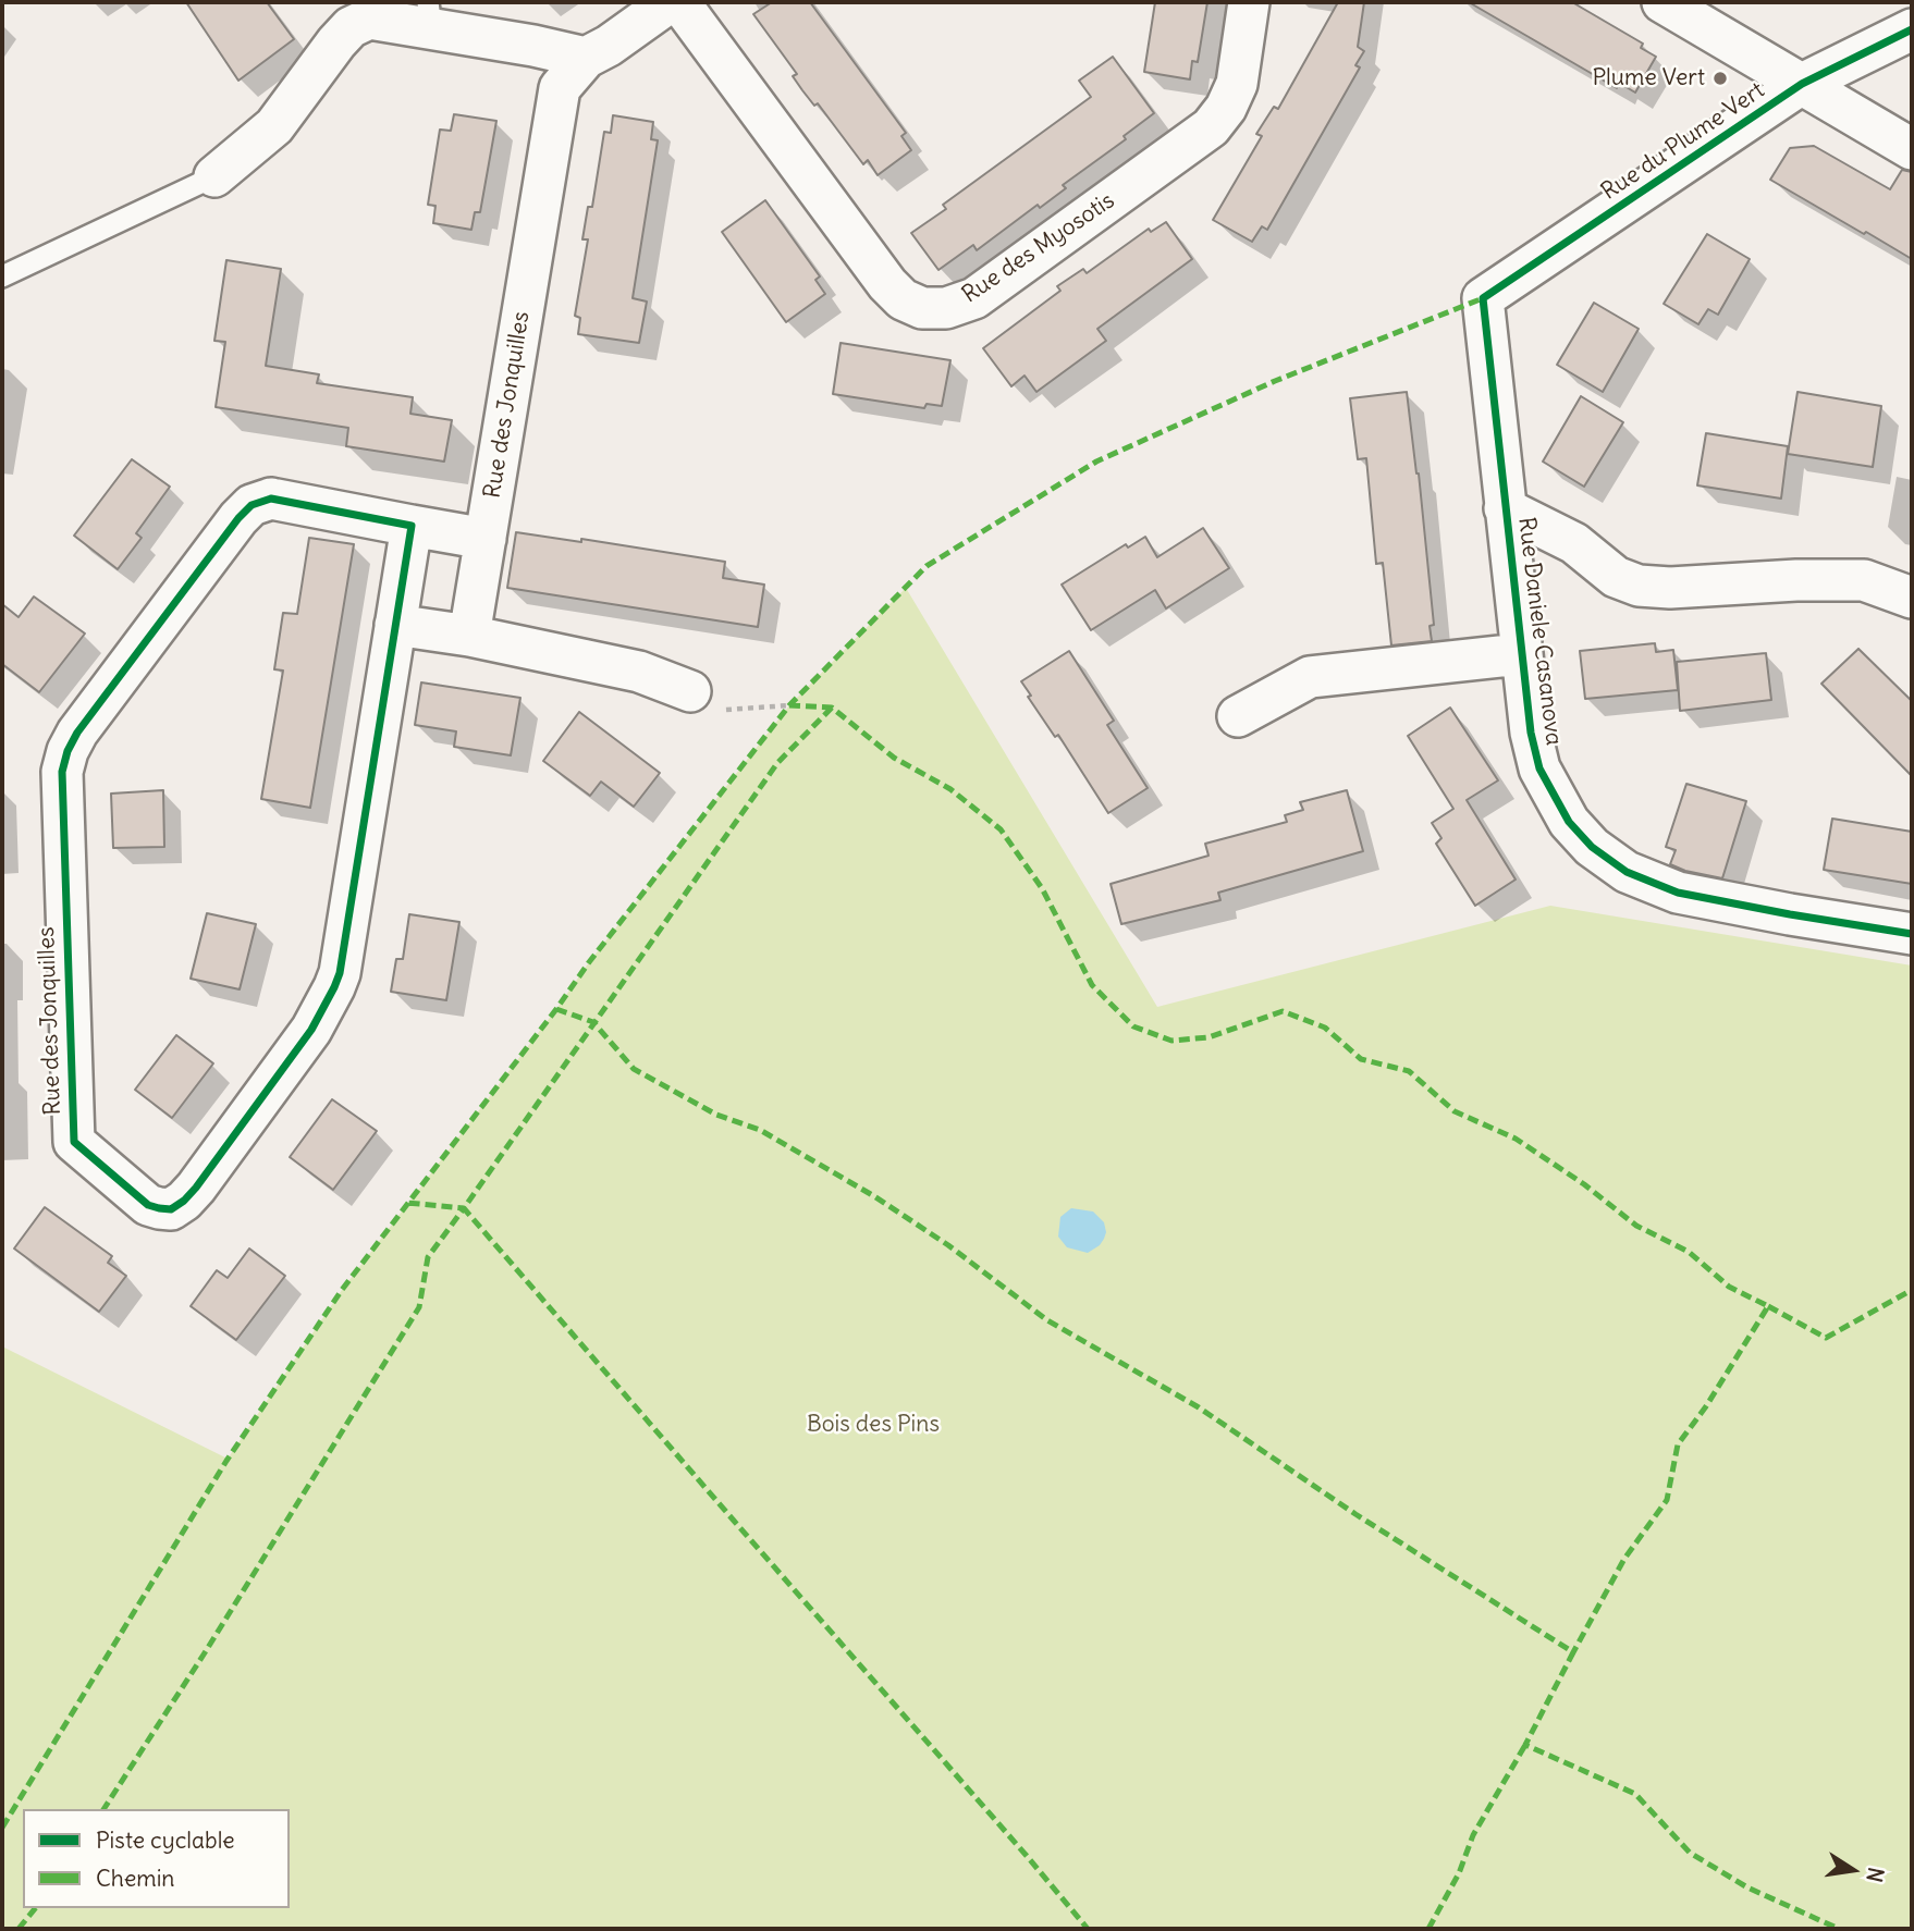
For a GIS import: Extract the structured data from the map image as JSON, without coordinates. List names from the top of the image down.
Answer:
{
  "streets": {
    "street": [
      "Rue du Plume Vert",
      "Rue des Myosotis",
      "Rue des Jonquilles",
      "Rue Daniele Casanova"
    ]
  },
  "crossings": [
    ["Rue du Plume Vert", "Rue Daniele Casanova"]
  ],
  "parks": ["Bois des Pins"],
  "places": ["Plume Vert"],
  "legend": ["Piste cyclable", "Chemin"],
  "north": "right"
}
